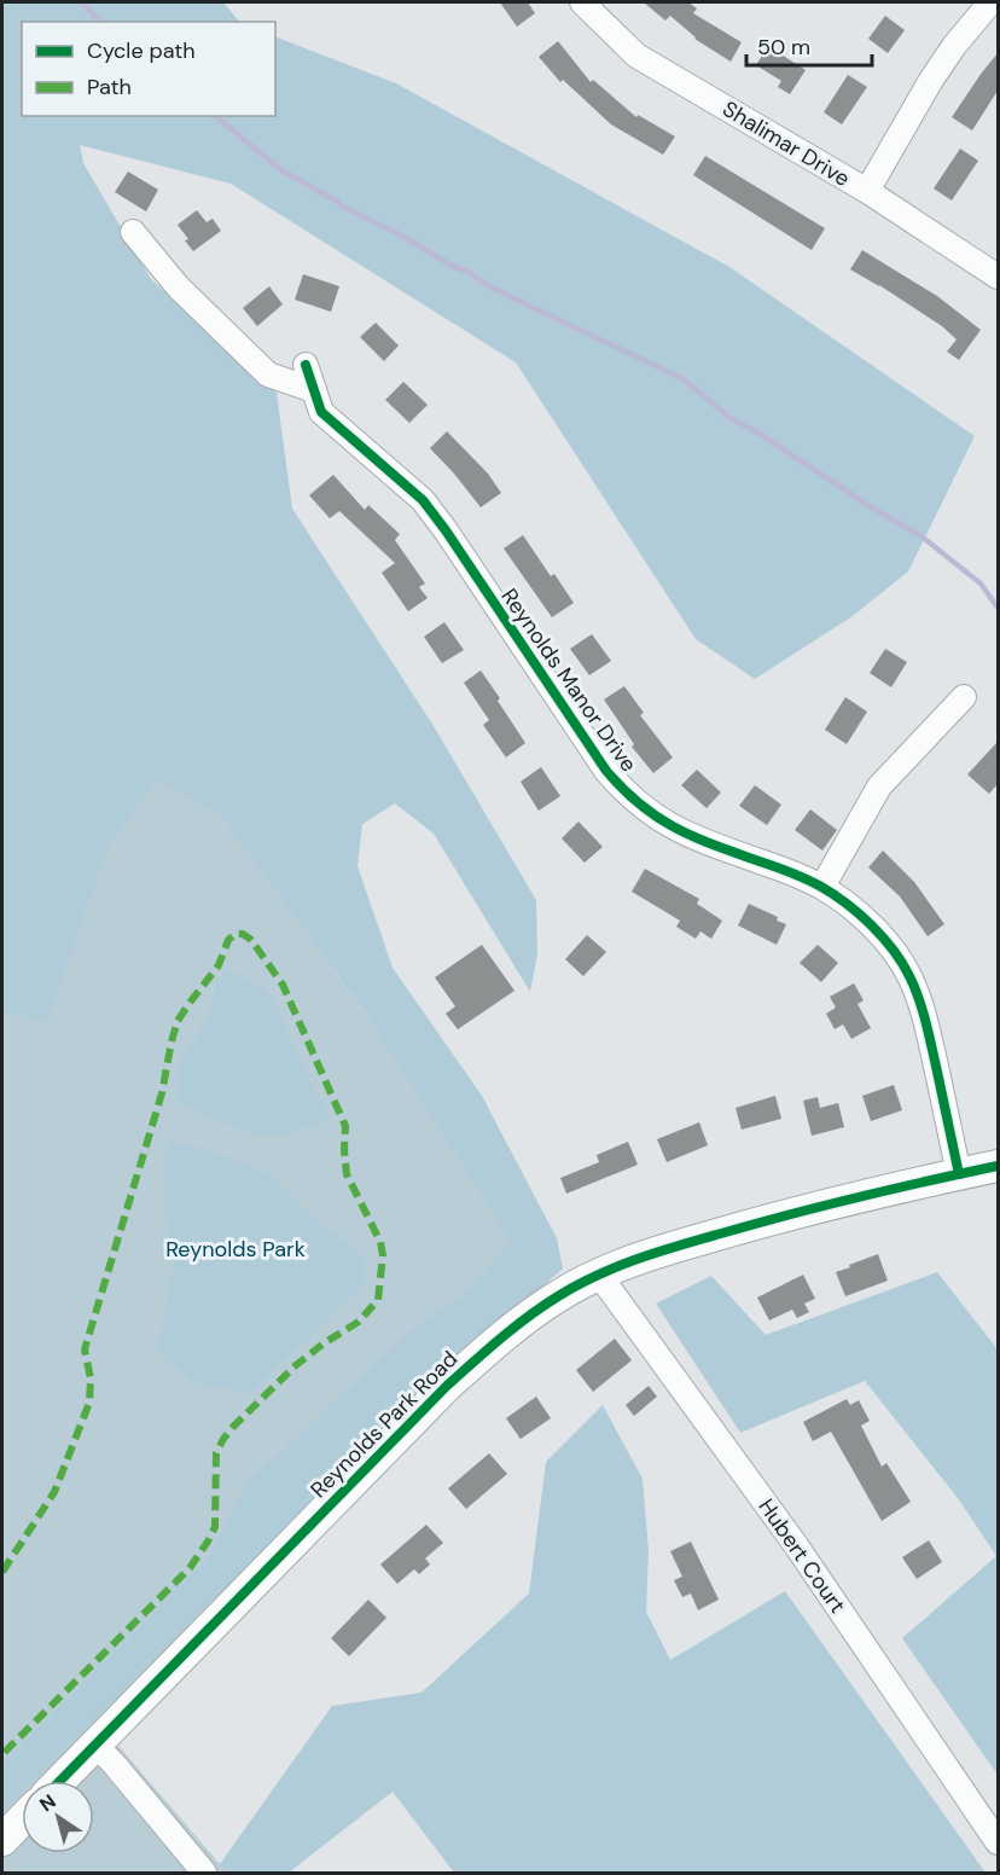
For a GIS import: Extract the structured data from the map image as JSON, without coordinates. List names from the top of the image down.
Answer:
{
  "streets": {
    "main road": ["Reynolds Park Road"],
    "street": ["Shalimar Drive", "Reynolds Manor Drive", "Hubert Court"]
  },
  "crossings": [
    ["Reynolds Manor Drive", "Reynolds Park Road"],
    ["Reynolds Park Road", "Hubert Court"]
  ],
  "parks": ["Reynolds Park"],
  "legend": ["Cycle path", "Path"],
  "scale_bar": "50 m",
  "north": "top left"
}
